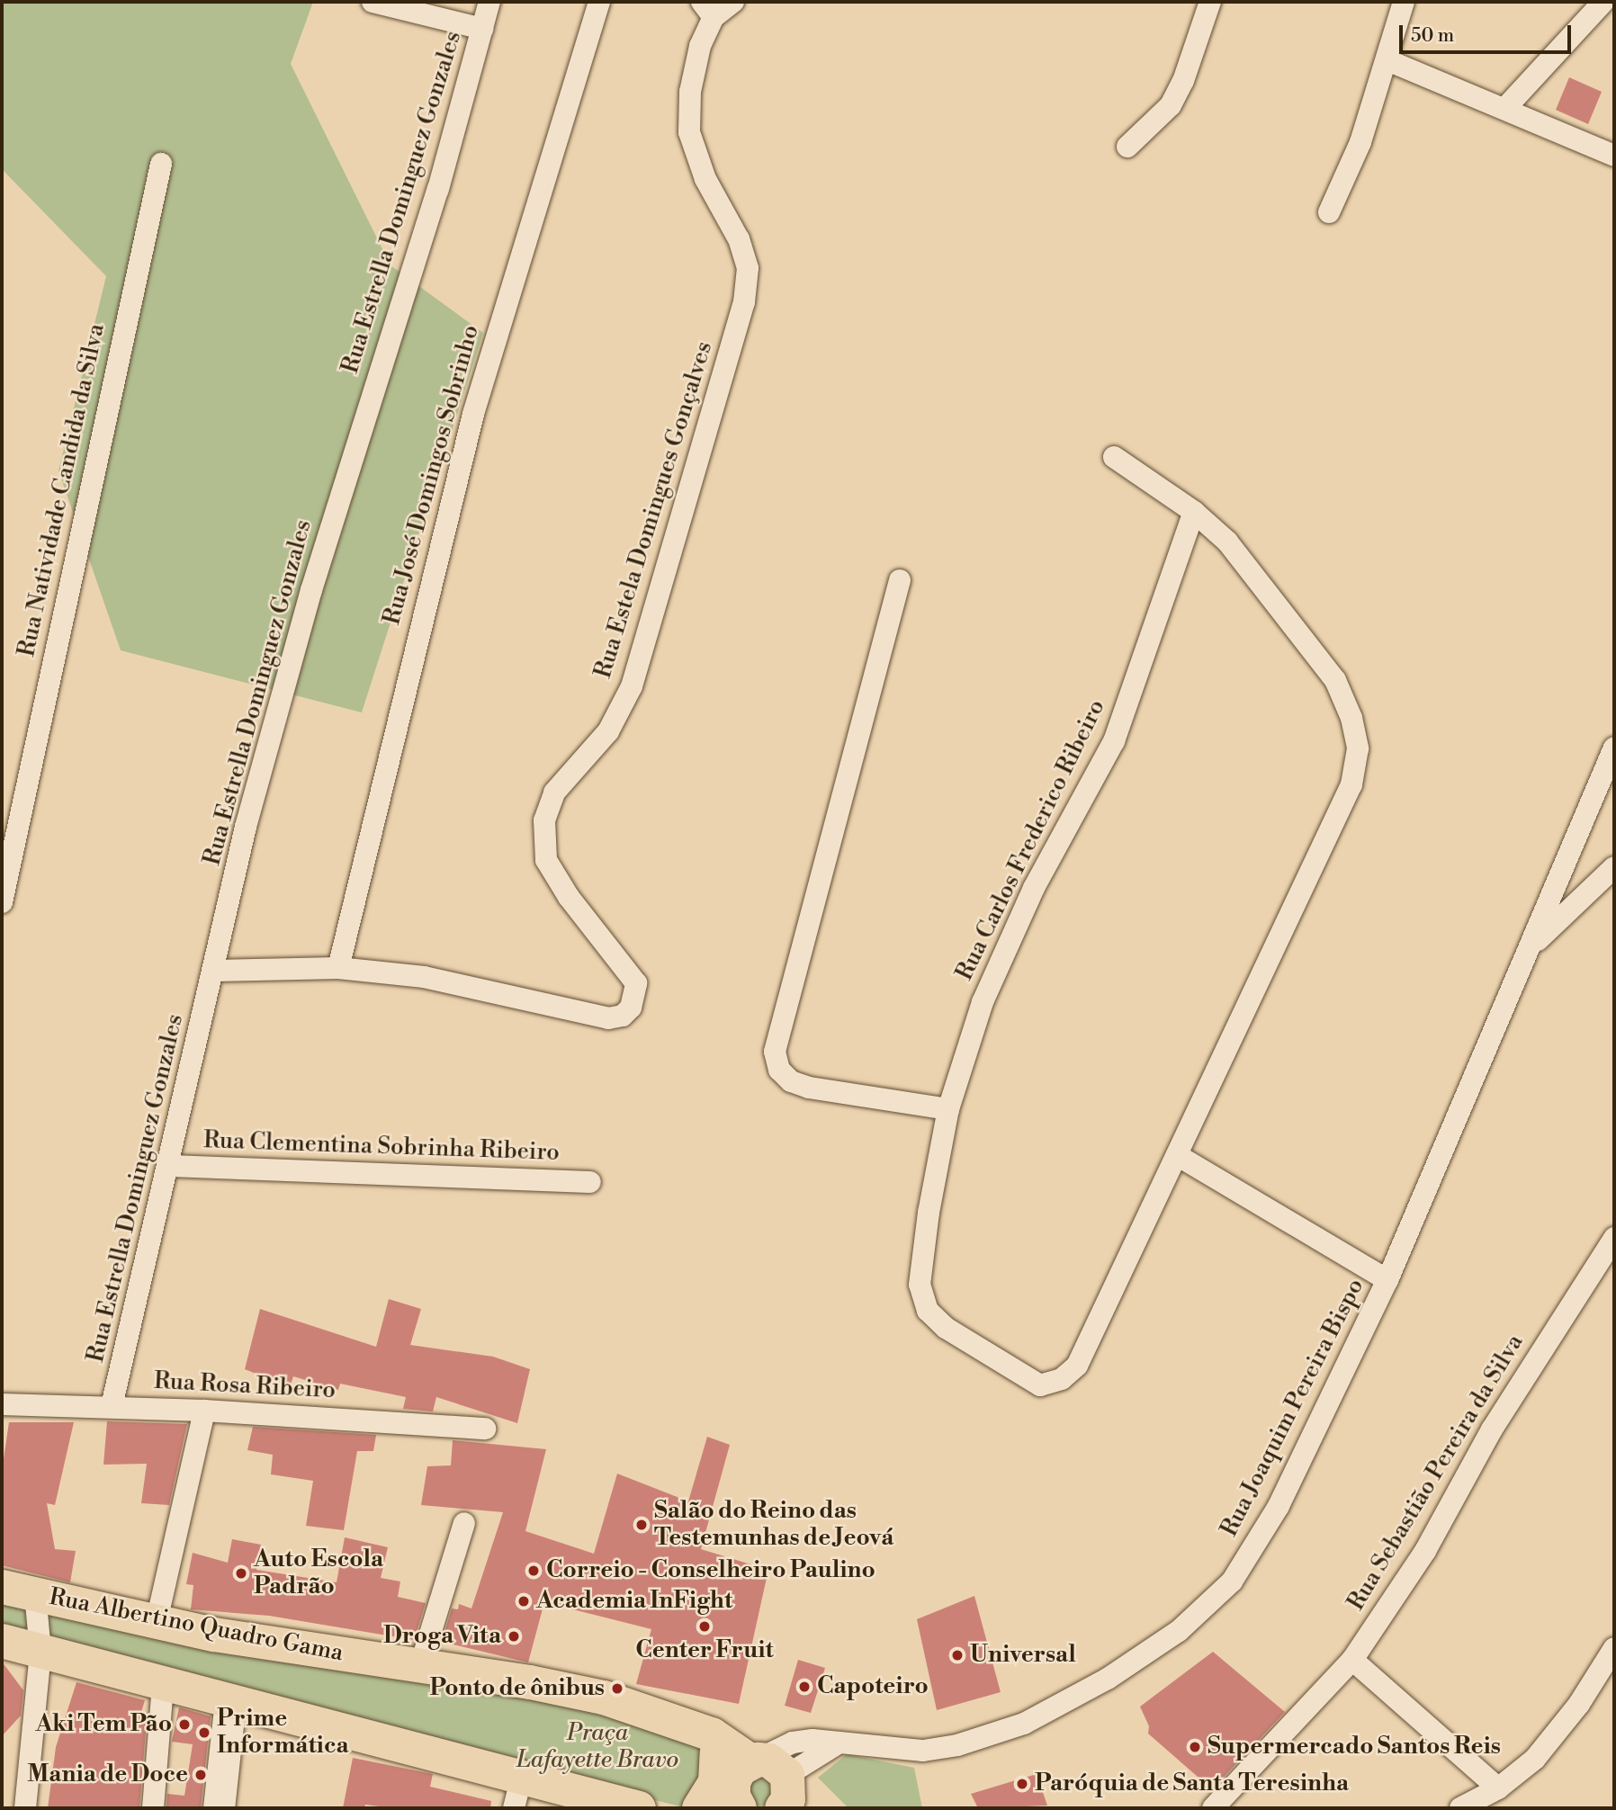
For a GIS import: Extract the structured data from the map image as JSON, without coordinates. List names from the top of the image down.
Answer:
{
  "streets": {
    "main road": ["Rua Albertino Quadro Gama"],
    "street": [
      "Rua Estrella Dominguez Gonzales",
      "Rua José Domingos Sobrinho",
      "Rua Natividade Candida da Silva",
      "Rua Estela Domingues Gonçalves",
      "Rua Carlos Frederico Ribeiro",
      "Rua Clementina Sobrinha Ribeiro",
      "Rua Rosa Ribeiro",
      "Rua Joaquim Pereira Bispo",
      "Rua Sebastião Pereira da Silva"
    ]
  },
  "crossings": [
    ["Rua Estrella Dominguez Gonzales", "Rua Estela Domingues Gonçalves"],
    ["Rua Estrella Dominguez Gonzales", "Rua Clementina Sobrinha Ribeiro"],
    ["Rua Estrella Dominguez Gonzales", "Rua Rosa Ribeiro"],
    ["Rua José Domingos Sobrinho", "Rua Estela Domingues Gonçalves"],
    ["Rua Joaquim Pereira Bispo", "Rua Albertino Quadro Gama"]
  ],
  "parks": ["Praça Lafayette Bravo"],
  "places": [
    "Salão do Reino das Testemunhas de Jeová",
    "Correio - Conselheiro Paulino",
    "Auto Escola Padrão",
    "Academia InFight",
    "Center Fruit",
    "Droga Vita",
    "Universal",
    "Capoteiro",
    "Ponto de ônibus",
    "Aki Tem Pão",
    "Prime Informática",
    "Supermercado Santos Reis",
    "Mania de Doce",
    "Paróquia de Santa Teresinha"
  ],
  "scale_bar": "50 m"
}
